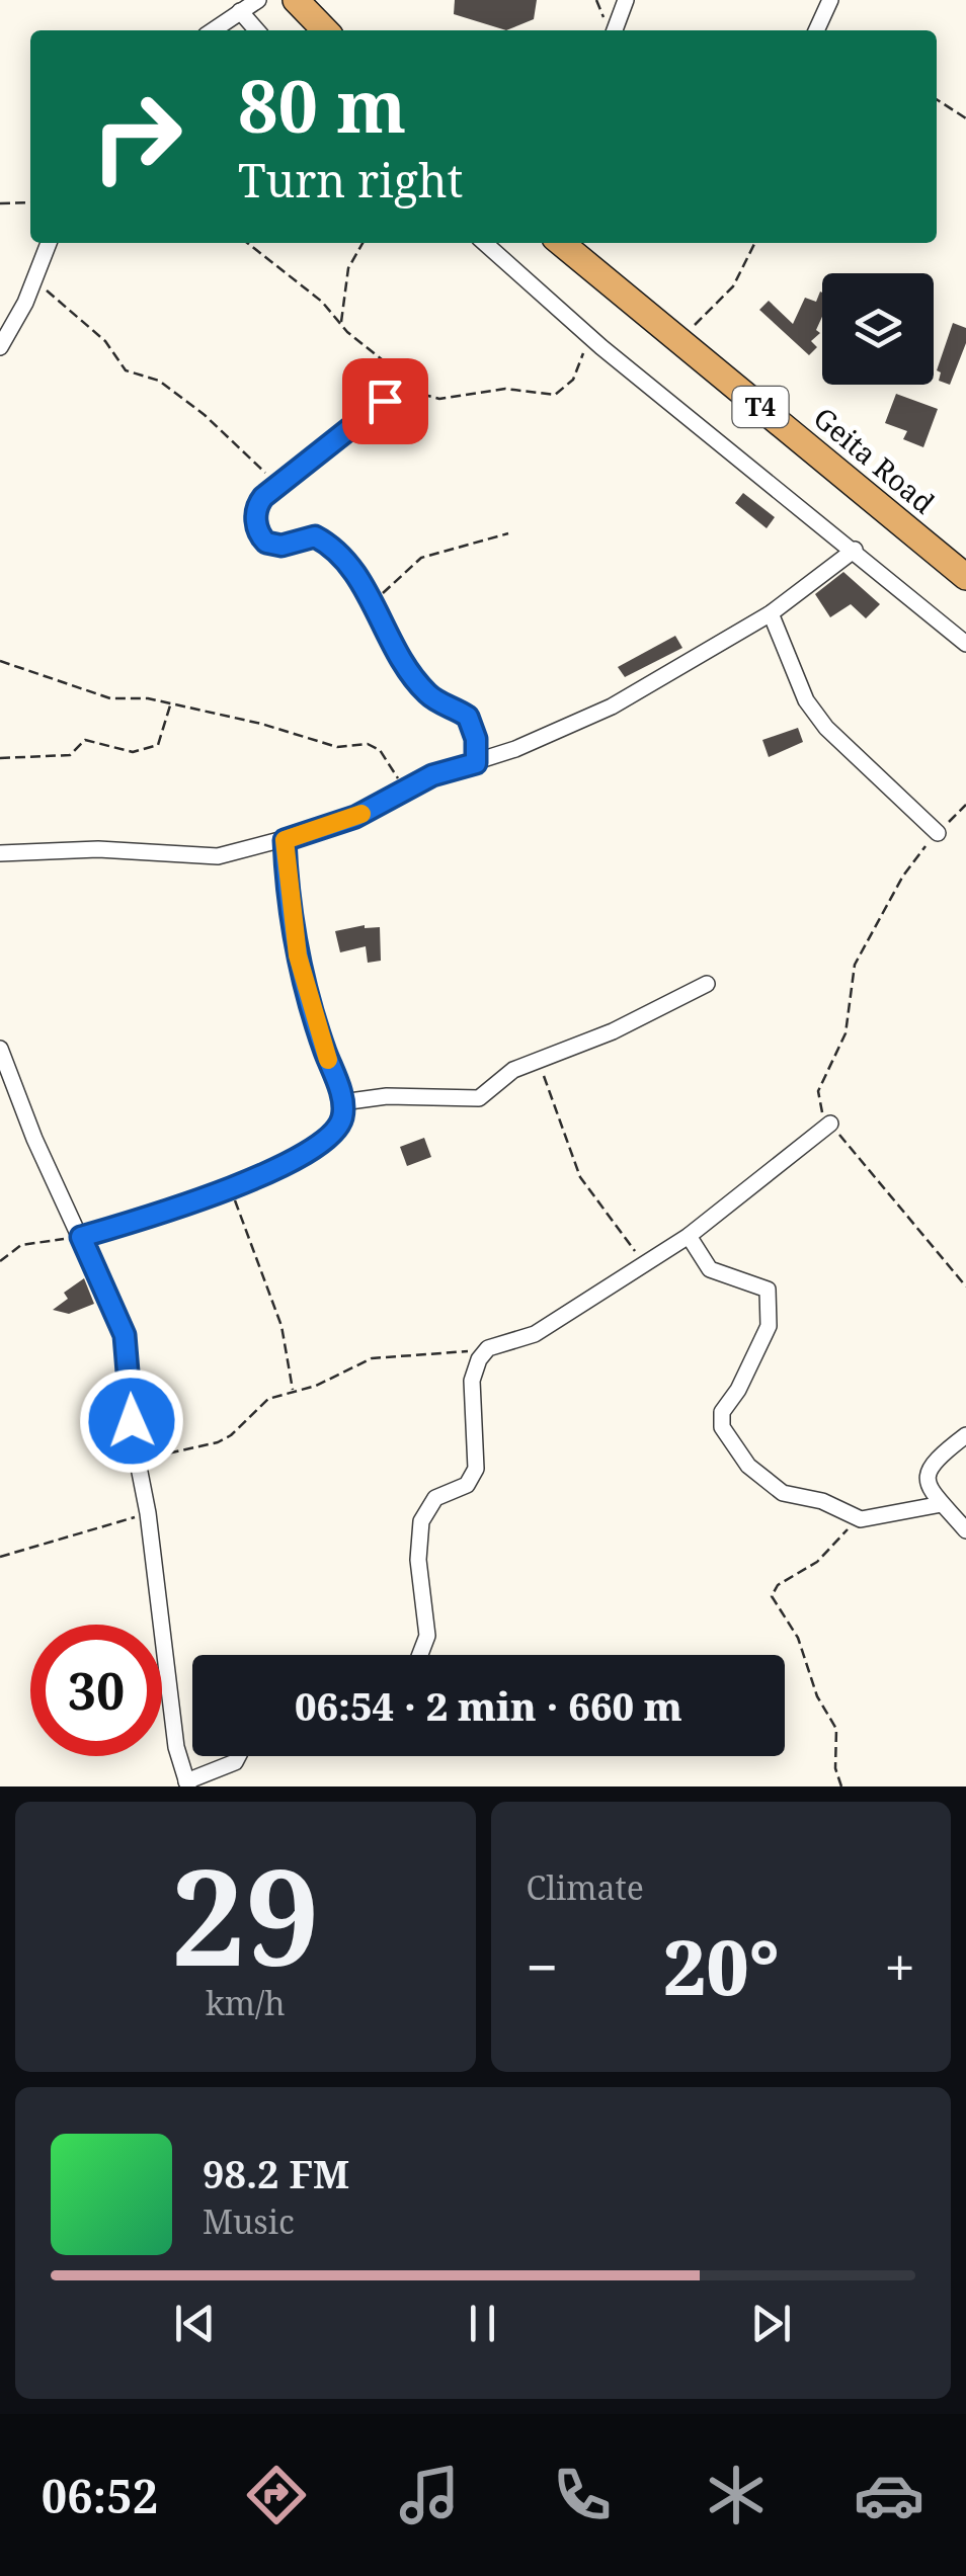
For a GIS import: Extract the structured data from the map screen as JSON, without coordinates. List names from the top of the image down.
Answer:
{
  "streets": {
    "highway": ["T4", "Geita Road"]
  },
  "page": {
    "turn": ["80 m", "Turn right"],
    "limit": "30",
    "trip": "06:54 · 2 min · 660 m",
    "tile": [
      ["29", "km/h"],
      "Climate"
    ],
    "heat": ["−", "20°", "+"],
    "song": ["98.2 FM", "Music"],
    "tabs": "06:52"
  }
}
